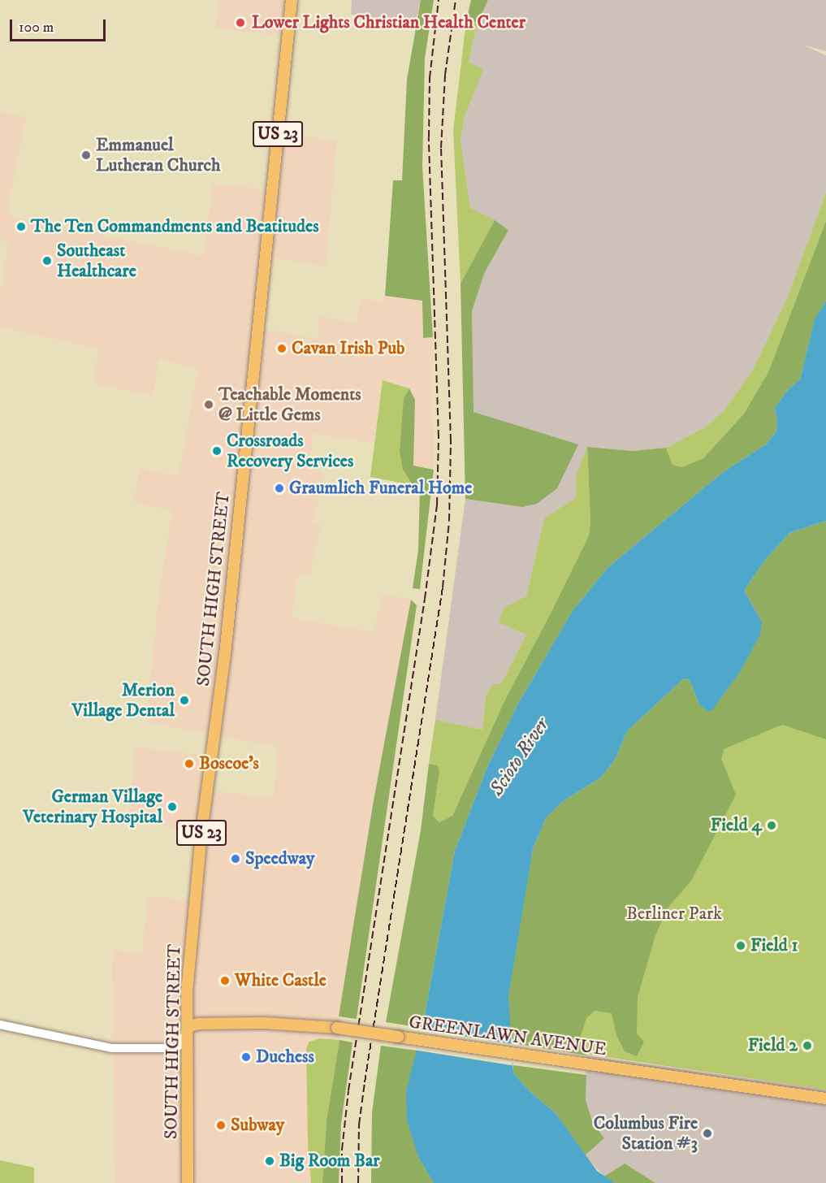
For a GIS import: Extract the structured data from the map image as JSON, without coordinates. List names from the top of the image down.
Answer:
{
  "streets": {
    "main road": ["US 23", "SOUTH HIGH STREET", "GREENLAWN AVENUE"]
  },
  "crossings": [
    ["SOUTH HIGH STREET", "GREENLAWN AVENUE"]
  ],
  "water": ["Scioto River"],
  "parks": ["Berliner Park"],
  "places": [
    "Lower Lights Christian Health Center",
    "Emmanuel Lutheran Church",
    "The Ten Commandments and Beatitudes",
    "Southeast Healthcare",
    "Cavan Irish Pub",
    "Teachable Moments @ Little Gems",
    "Crossroads Recovery Services",
    "Graumlich Funeral Home",
    "Merion Village Dental",
    "Boscoe's",
    "German Village Veterinary Hospital",
    "Field 4",
    "Speedway",
    "Field 1",
    "White Castle",
    "Field 2",
    "Duchess",
    "Subway",
    "Columbus Fire Station #3",
    "Big Room Bar"
  ],
  "scale_bar": "100 m"
}
